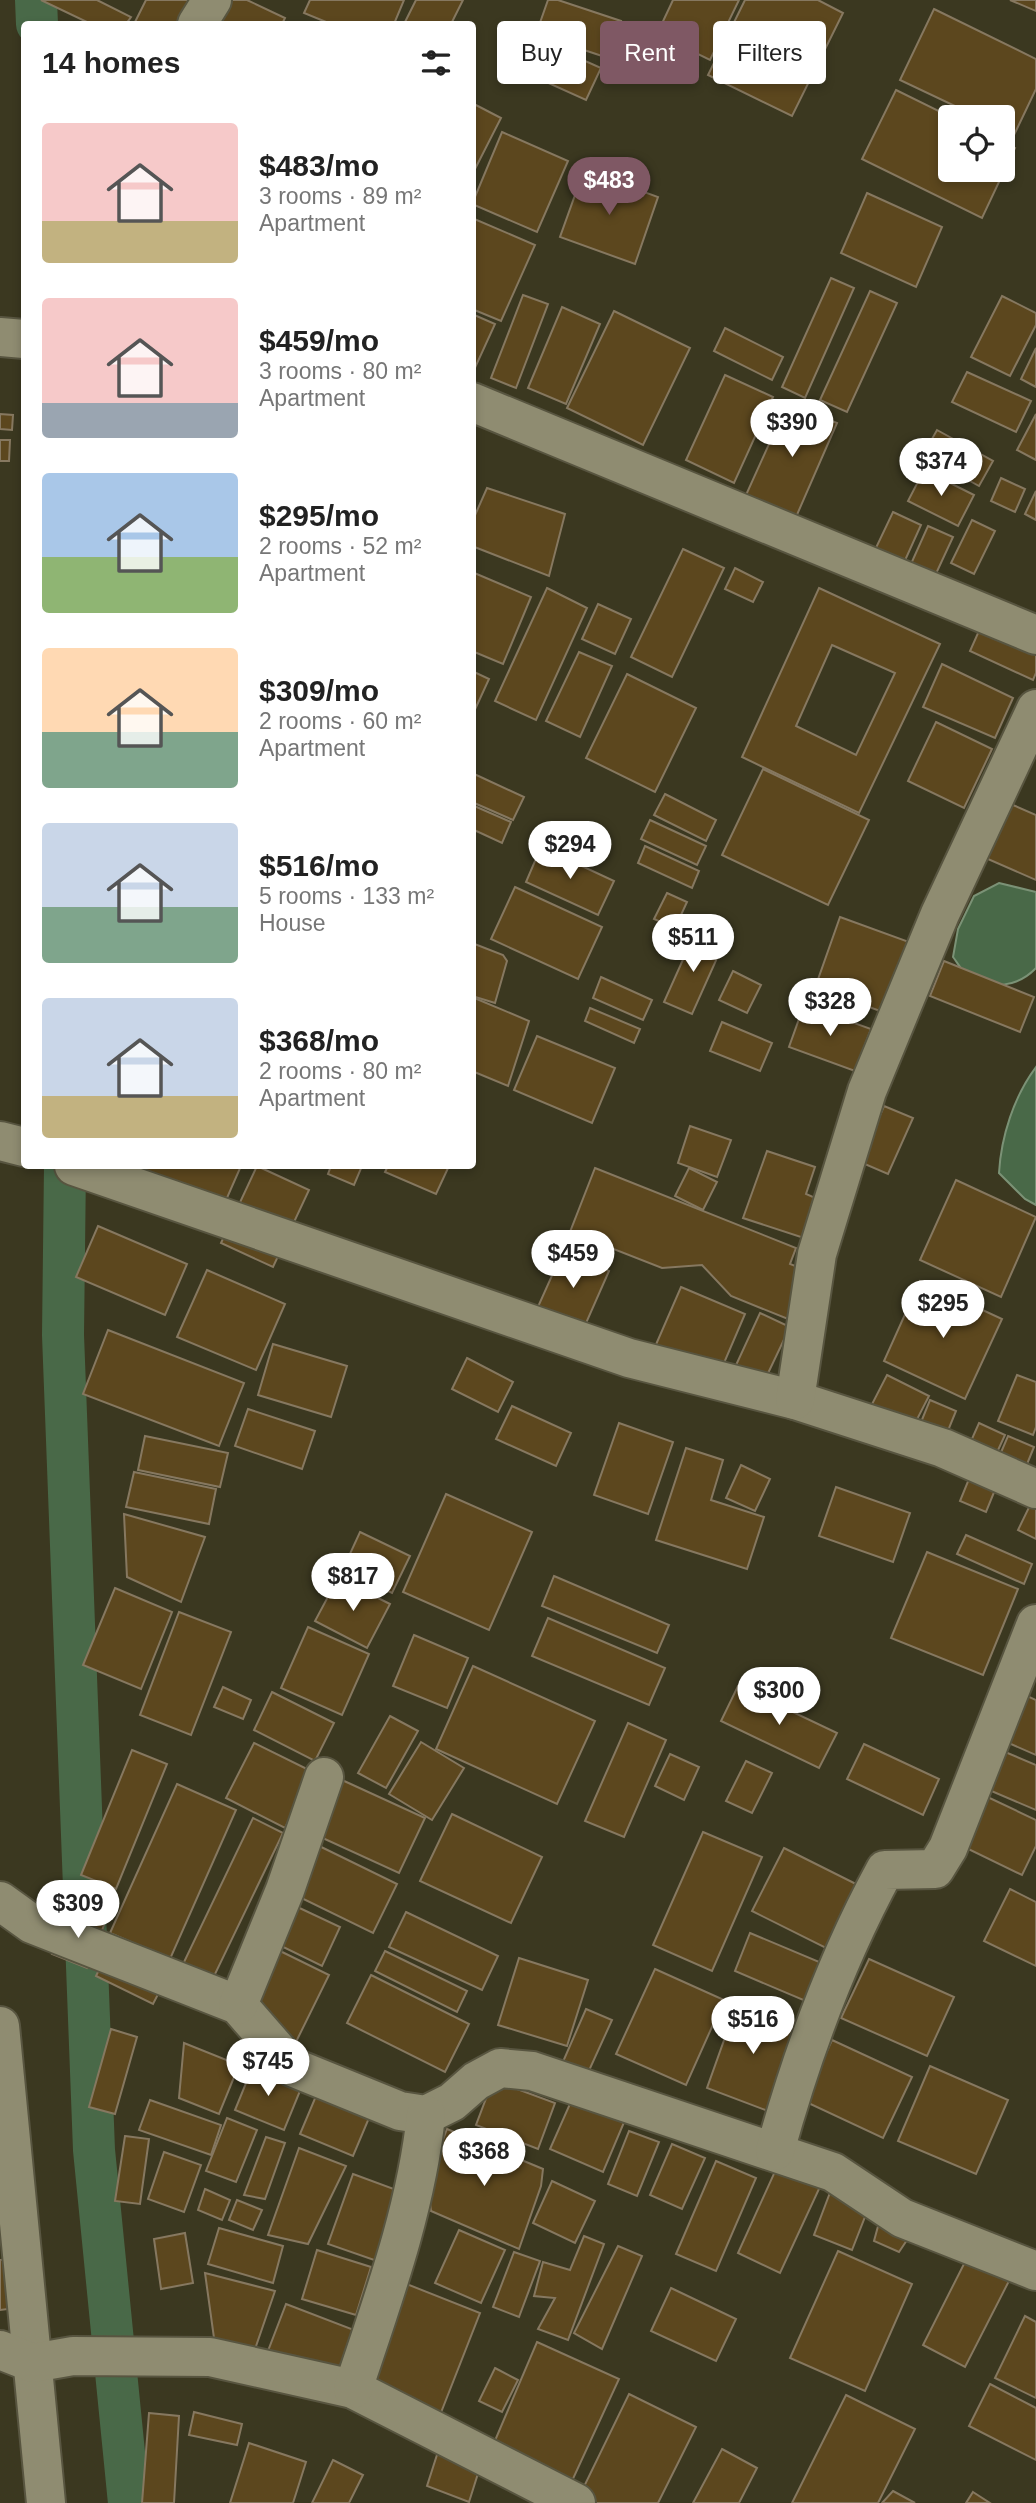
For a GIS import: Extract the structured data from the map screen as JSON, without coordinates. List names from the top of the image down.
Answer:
{
  "page": {
    "chip": ["Buy", "Rent", "Filters"],
    "heading": "14 homes",
    "list": [
      {
        "name": "$483/mo",
        "note": "3 rooms · 89 m² · Apartment"
      },
      {
        "name": "$459/mo",
        "note": "3 rooms · 80 m² · Apartment"
      },
      {
        "name": "$295/mo",
        "note": "2 rooms · 52 m² · Apartment"
      },
      {
        "name": "$309/mo",
        "note": "2 rooms · 60 m² · Apartment"
      },
      {
        "name": "$516/mo",
        "note": "5 rooms · 133 m² · House"
      },
      {
        "name": "$368/mo",
        "note": "2 rooms · 80 m² · Apartment"
      }
    ],
    "price": [
      "$483",
      "$390",
      "$374",
      "$294",
      "$511",
      "$328",
      "$459",
      "$295",
      "$817",
      "$300",
      "$309",
      "$516",
      "$745",
      "$368"
    ]
  }
}
